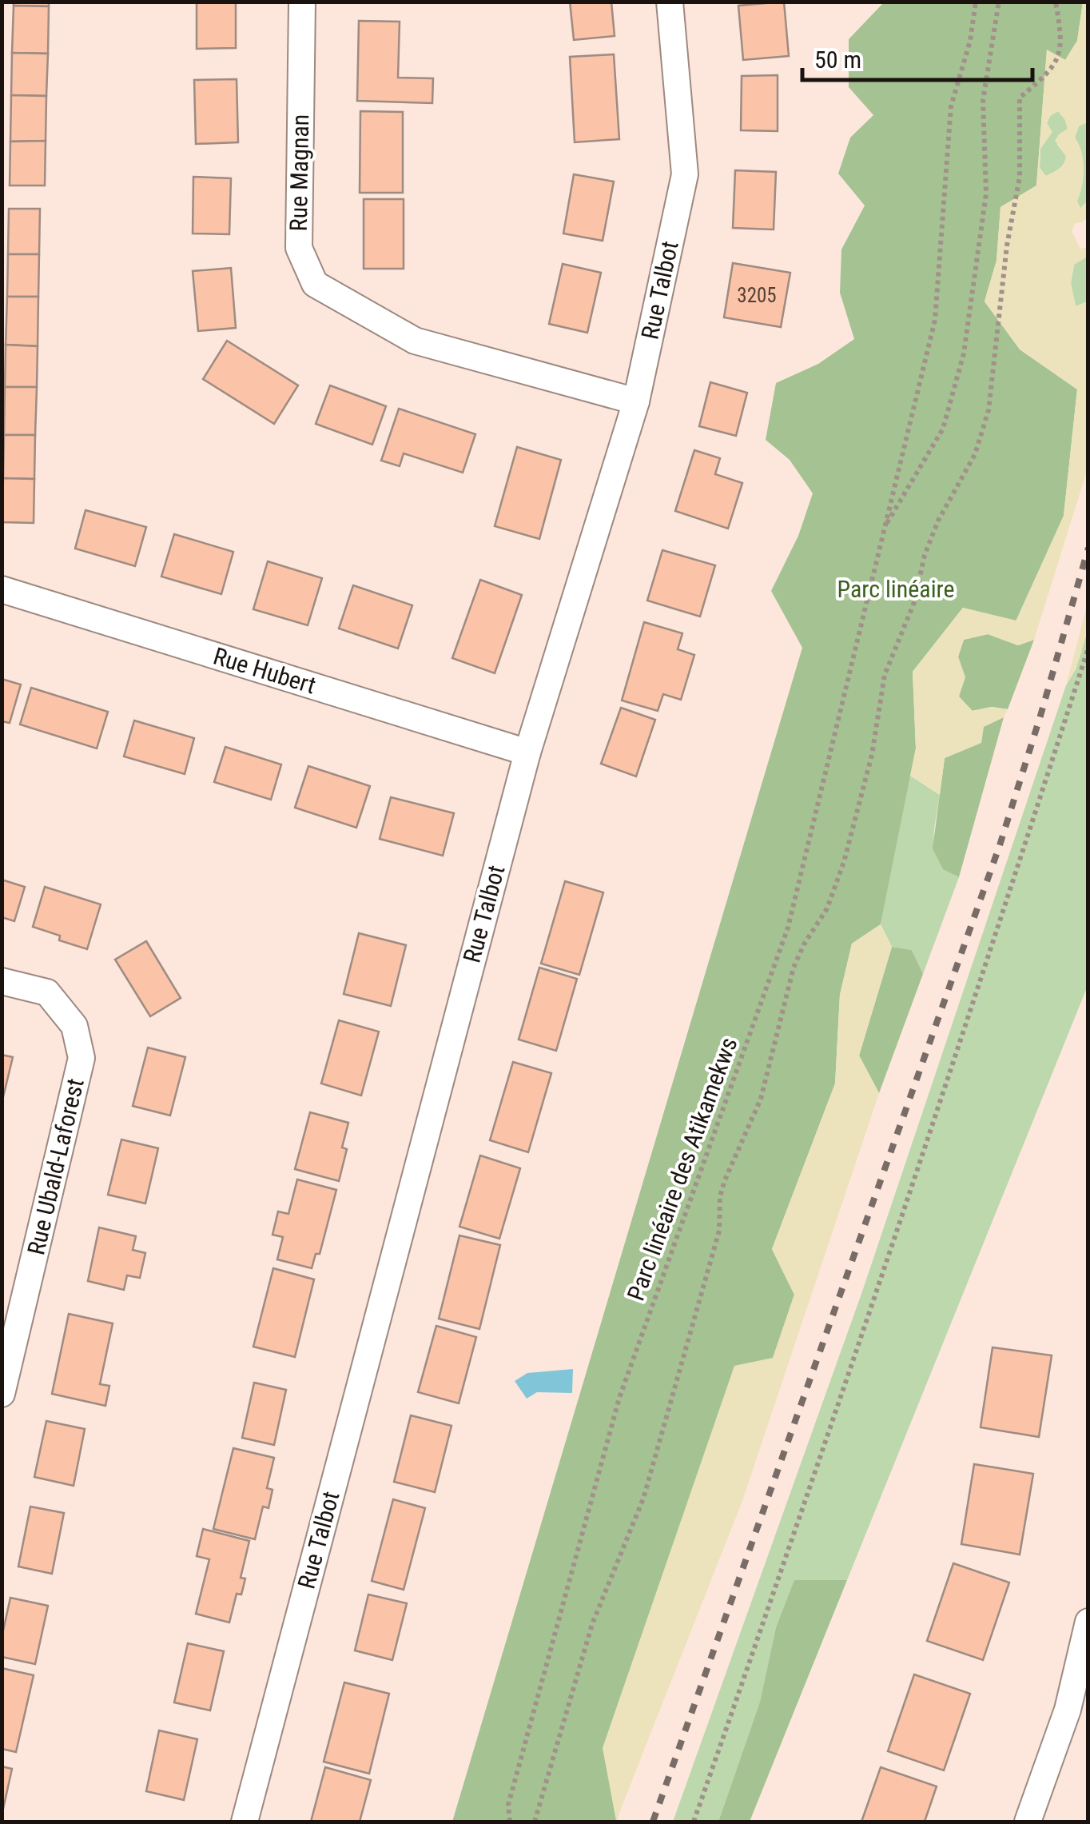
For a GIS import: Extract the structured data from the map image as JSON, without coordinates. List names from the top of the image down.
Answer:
{
  "streets": {
    "street": [
      "Rue Magnan",
      "Rue Talbot",
      "Rue Hubert",
      "Rue Ubald-Laforest"
    ],
    "path": ["Parc linéaire des Atikamekws"]
  },
  "crossings": [
    ["Rue Magnan", "Rue Talbot"],
    ["Rue Talbot", "Rue Hubert"]
  ],
  "parks": ["Parc linéaire"],
  "house_numbers": ["3205"],
  "scale_bar": "50 m"
}
